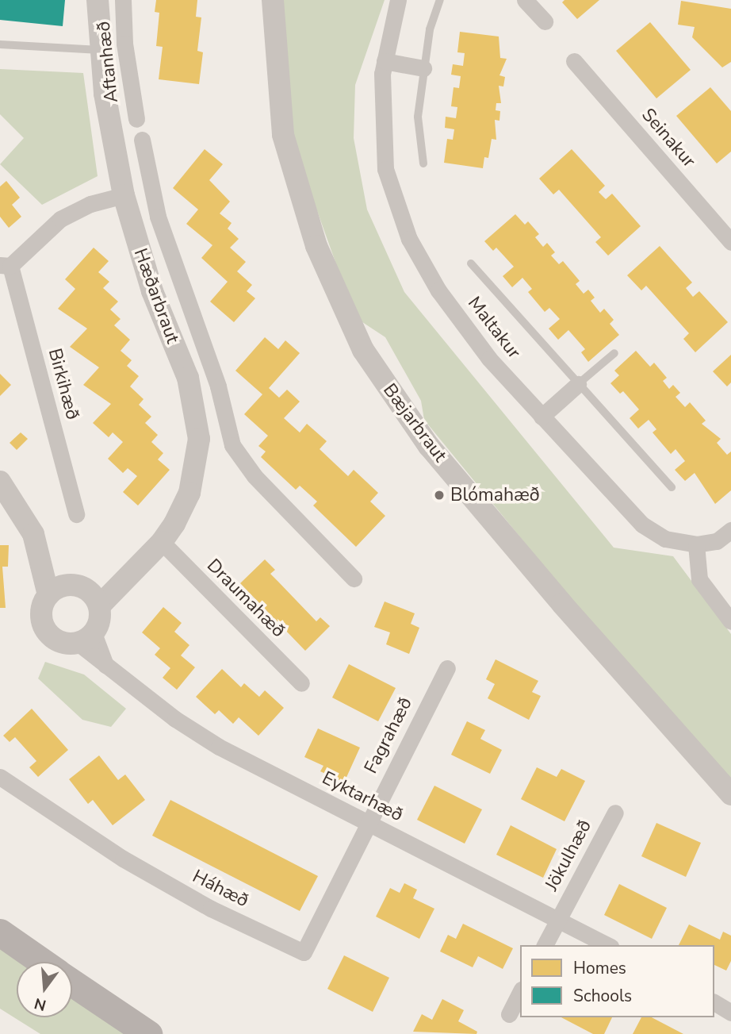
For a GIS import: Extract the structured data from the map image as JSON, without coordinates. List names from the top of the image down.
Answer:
{
  "streets": {
    "street": [
      "Aftanhæð",
      "Seinakur",
      "Hæðarbraut",
      "Maltakur",
      "Birkihæð",
      "Bæjarbraut",
      "Draumahæð",
      "Fagrahæð",
      "Eyktarhæð",
      "Jökulhæð",
      "Háhæð"
    ]
  },
  "crossings": [
    ["Hæðarbraut", "Birkihæð"],
    ["Hæðarbraut", "Draumahæð"],
    ["Hæðarbraut", "Eyktarhæð"],
    ["Fagrahæð", "Eyktarhæð"],
    ["Fagrahæð", "Háhæð"],
    ["Eyktarhæð", "Jökulhæð"],
    ["Eyktarhæð", "Háhæð"]
  ],
  "places": ["Blómahæð"],
  "legend": ["Homes", "Schools"],
  "north": "bottom"
}
